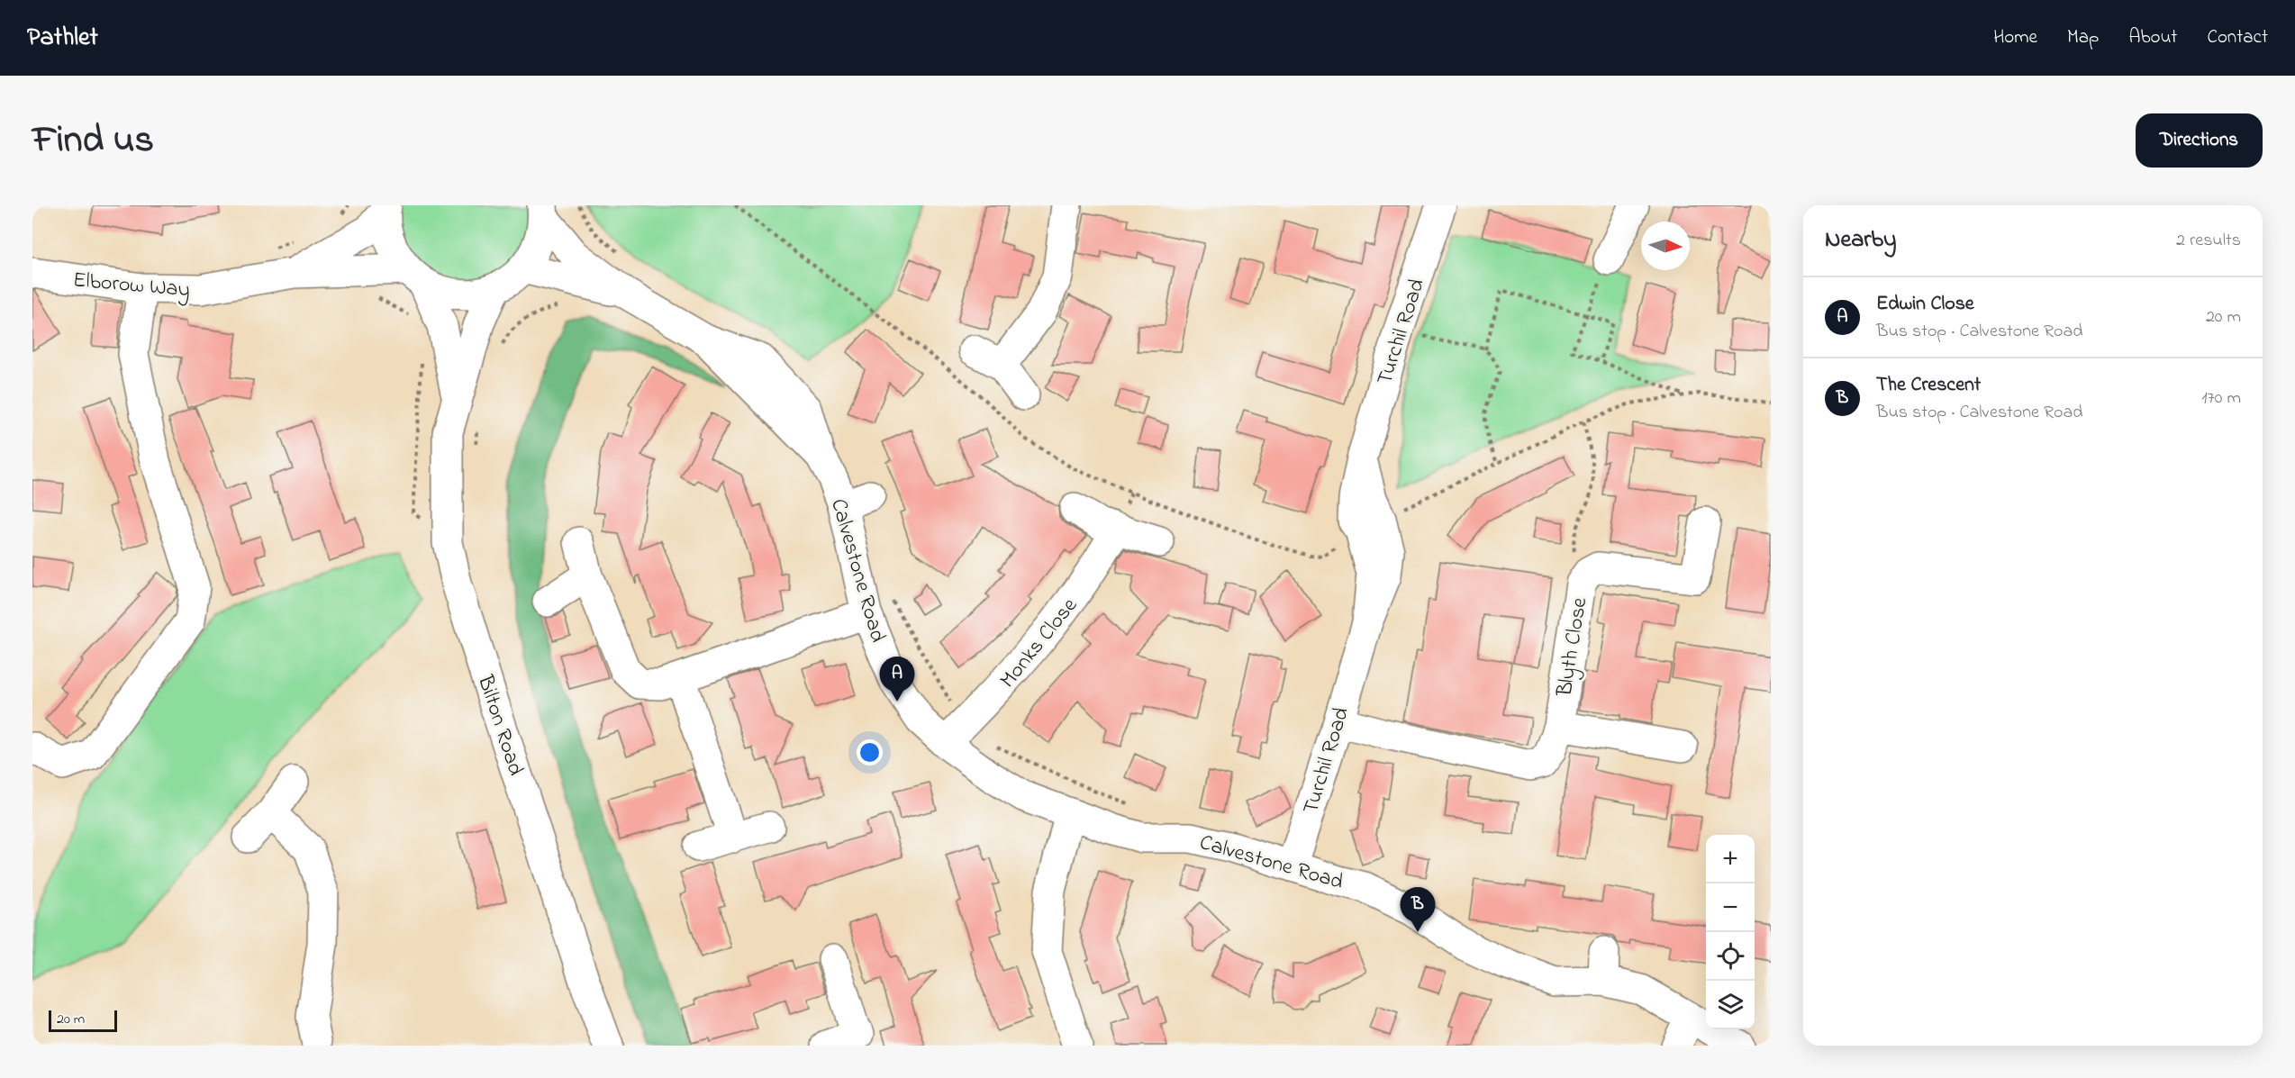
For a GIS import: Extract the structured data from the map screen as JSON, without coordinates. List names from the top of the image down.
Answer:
{
  "streets": {
    "street": [
      "Elborow Way",
      "Turchil Road",
      "Calvestone Road",
      "Monks Close",
      "Blyth Close",
      "Bilton Road"
    ]
  },
  "crossings": [
    ["Elborow Way", "Bilton Road"],
    ["Turchil Road", "Calvestone Road"],
    ["Turchil Road", "Blyth Close"],
    ["Calvestone Road", "Monks Close"]
  ],
  "scale_bar": "20 m",
  "north": "right",
  "page": {
    "header": "Pathlet",
    "nav": [
      "Home",
      "Map",
      "About",
      "Contact"
    ],
    "title": "Find us",
    "buttons": "Directions",
    "heading": ["Nearby", "2 results"],
    "list": [
      {
        "mark": "A",
        "name": "Edwin Close",
        "note": "Bus stop · Calvestone Road",
        "value": "20 m"
      },
      {
        "mark": "B",
        "name": "The Crescent",
        "note": "Bus stop · Calvestone Road",
        "value": "170 m"
      }
    ],
    "pins": ["A", "B"],
    "map_buttons": ["+", "−"],
    "scale": "20 m"
  }
}
